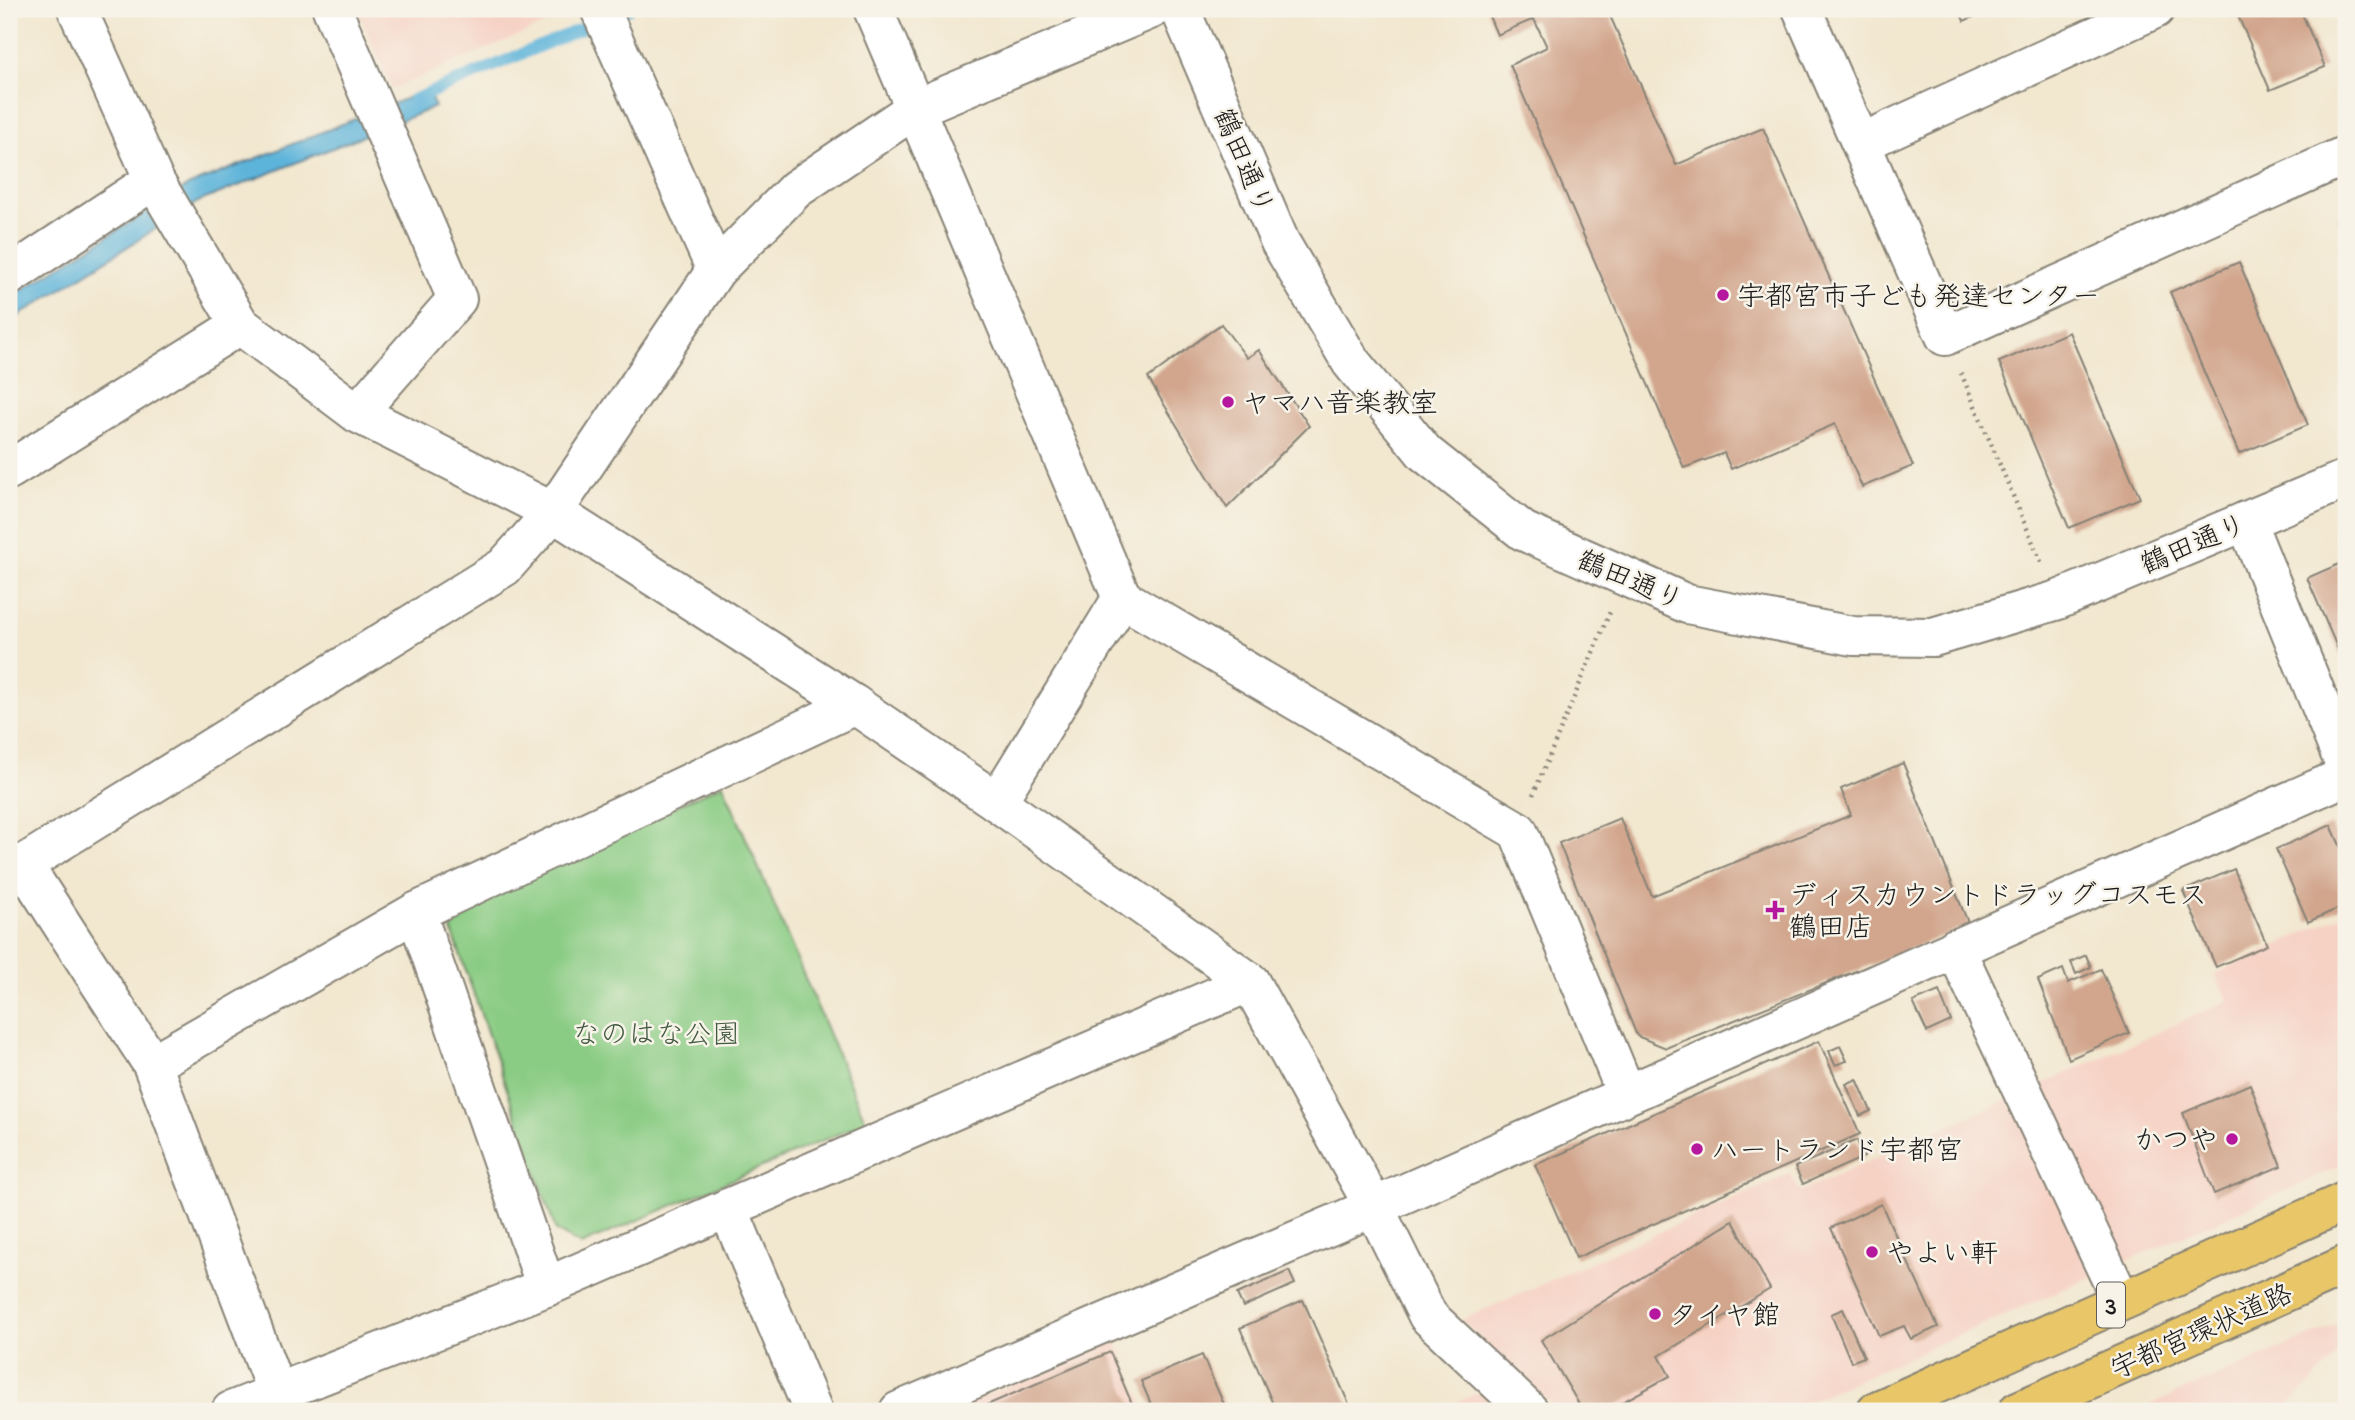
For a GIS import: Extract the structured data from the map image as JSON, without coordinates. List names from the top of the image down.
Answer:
{
  "streets": {
    "main road": ["3", "宇都宮環状道路"],
    "street": ["鶴田通り"]
  },
  "parks": ["なのはな公園"],
  "places": {
    "other": [
      "宇都宮市子ども発達センター",
      "ヤマハ音楽教室",
      "かつや",
      "ハートランド宇都宮",
      "やよい軒",
      "タイヤ館"
    ],
    "health": ["ディスカウントドラッグコスモス 鶴田店"]
  }
}
